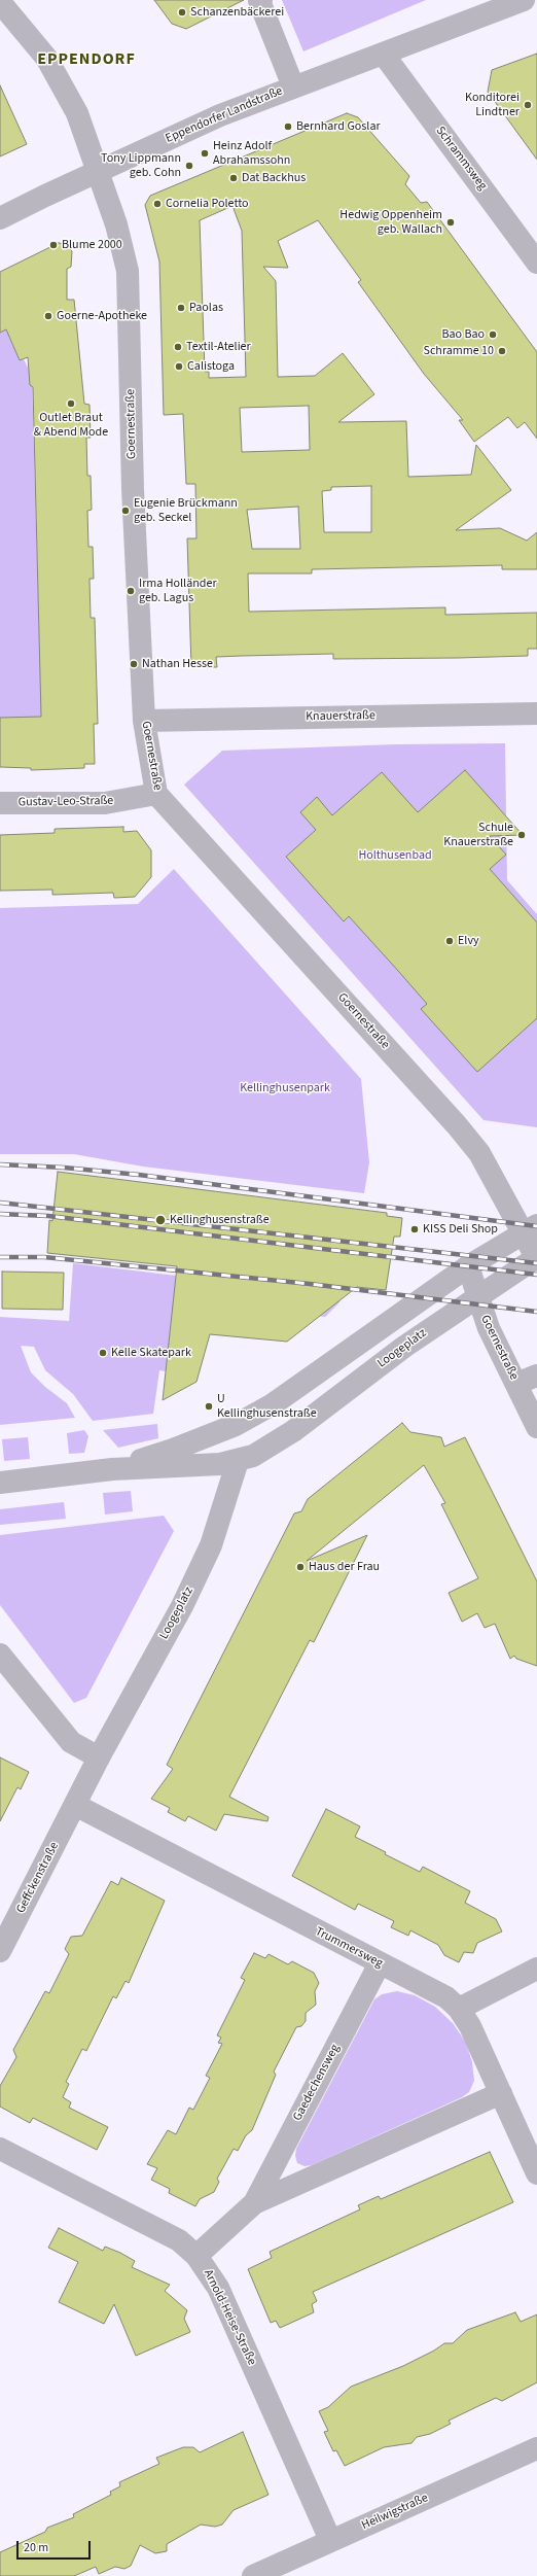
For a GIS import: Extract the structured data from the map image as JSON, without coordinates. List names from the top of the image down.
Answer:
{
  "streets": {
    "street": [
      "Eppendorfer Landstraße",
      "Schrammsweg",
      "Goernestraße",
      "Knauerstraße",
      "Gustav-Leo-Straße",
      "Loogeplatz",
      "Geffckenstraße",
      "Trummersweg",
      "Gaedechensweg",
      "Arnold-Heise-Straße",
      "Heilwigstraße"
    ]
  },
  "crossings": [
    ["Eppendorfer Landstraße", "Schrammsweg"],
    ["Eppendorfer Landstraße", "Goernestraße"],
    ["Goernestraße", "Knauerstraße"],
    ["Goernestraße", "Gustav-Leo-Straße"],
    ["Goernestraße", "Loogeplatz"],
    ["Loogeplatz", "Geffckenstraße"],
    ["Loogeplatz", "Trummersweg"],
    ["Geffckenstraße", "Trummersweg"],
    ["Trummersweg", "Gaedechensweg"],
    ["Gaedechensweg", "Arnold-Heise-Straße"],
    ["Arnold-Heise-Straße", "Heilwigstraße"]
  ],
  "districts": ["EPPENDORF"],
  "parks": ["Holthusenbad", "Kellinghusenpark"],
  "places": [
    "Schanzenbäckerei",
    "Konditorei Lindtner",
    "Bernhard Goslar",
    "Heinz Adolf Abrahamssohn",
    "Tony Lippmann geb. Cohn",
    "Dat Backhus",
    "Cornelia Poletto",
    "Hedwig Oppenheim geb. Wallach",
    "Blume 2000",
    "Paolas",
    "Goerne-Apotheke",
    "Bao Bao",
    "Textil-Atelier",
    "Schramme 10",
    "Calistoga",
    "Outlet Braut & Abend Mode",
    "Eugenie Brückmann geb. Seckel",
    "Irma Holländer geb. Lagus",
    "Nathan Hesse",
    "Schule Knauerstraße",
    "Elvy",
    "Kellinghusenstraße",
    "KISS Deli Shop",
    "Kelle Skatepark",
    "U Kellinghusenstraße",
    "Haus der Frau"
  ],
  "scale_bar": "20 m"
}
